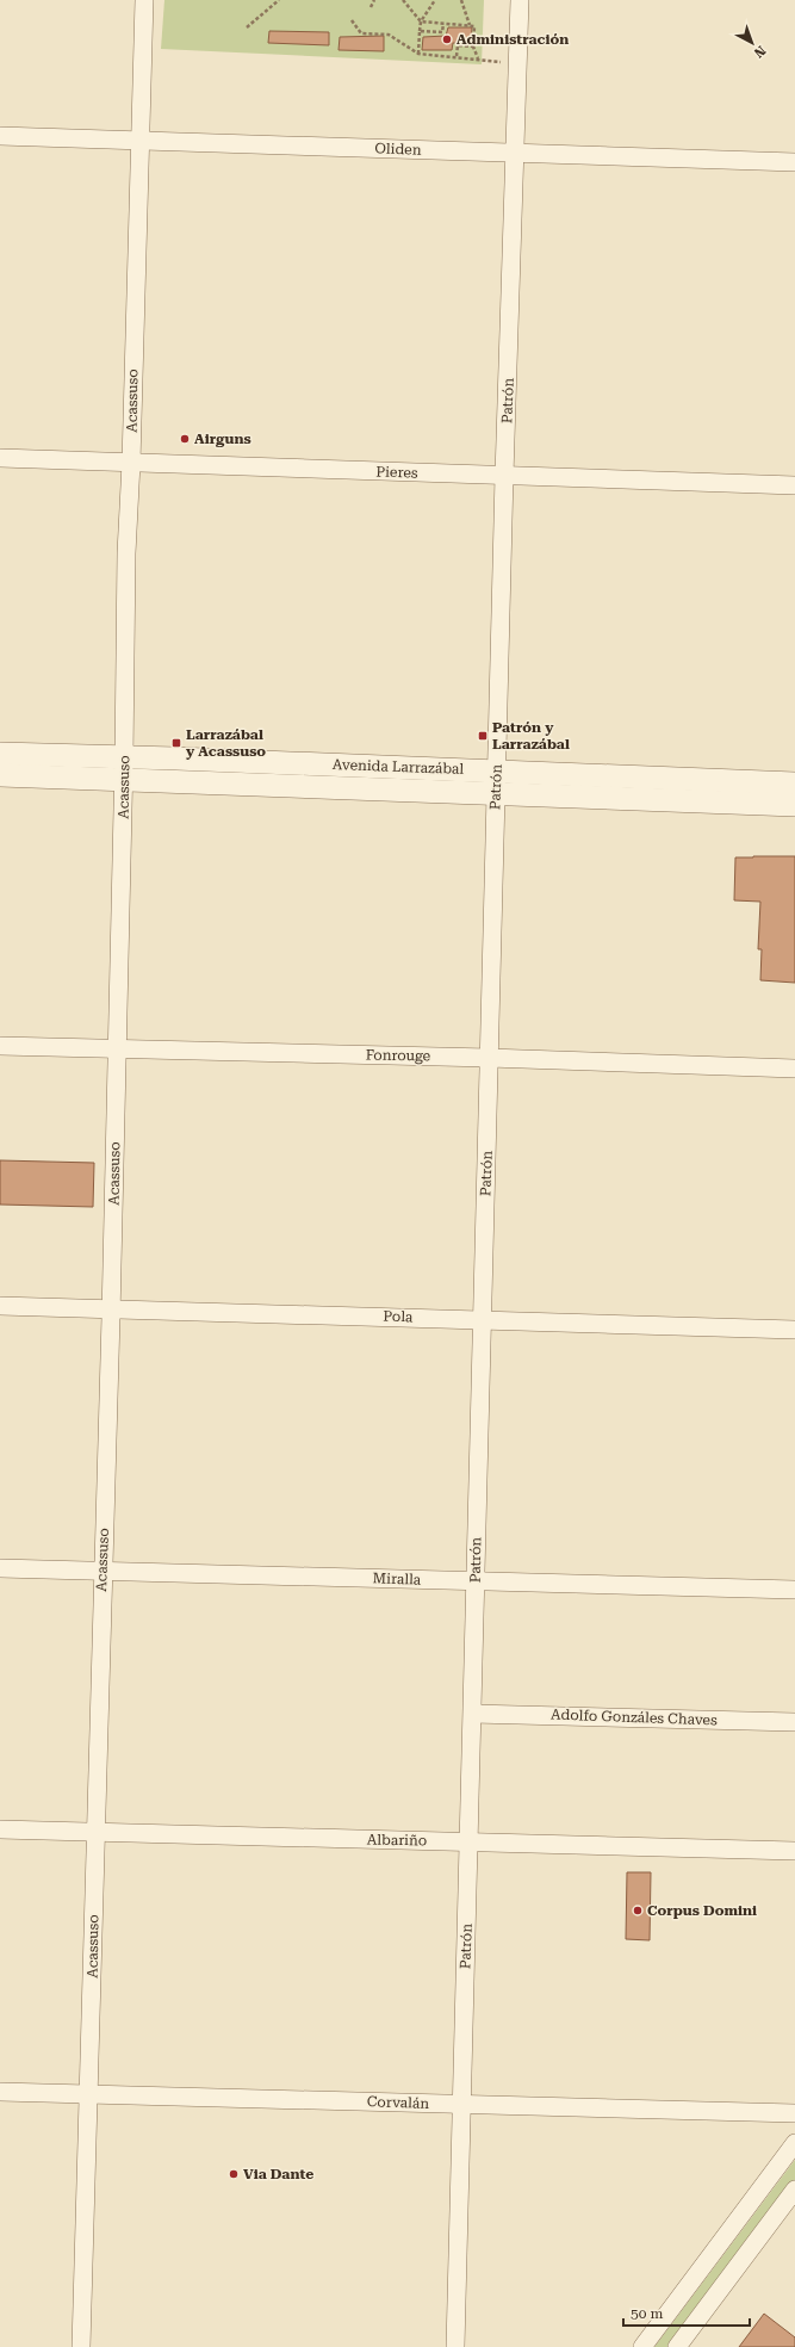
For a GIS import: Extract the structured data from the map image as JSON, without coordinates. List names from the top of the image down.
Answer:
{
  "streets": {
    "street": [
      "Oliden",
      "Acassuso",
      "Patrón",
      "Pieres",
      "Avenida Larrazábal",
      "Fonrouge",
      "Pola",
      "Miralla",
      "Adolfo Gonzáles Chaves",
      "Albariño",
      "Corvalán"
    ]
  },
  "crossings": [
    ["Oliden", "Acassuso"],
    ["Oliden", "Patrón"],
    ["Acassuso", "Pieres"],
    ["Acassuso", "Avenida Larrazábal"],
    ["Acassuso", "Fonrouge"],
    ["Acassuso", "Pola"],
    ["Acassuso", "Miralla"],
    ["Acassuso", "Albariño"],
    ["Acassuso", "Corvalán"],
    ["Patrón", "Pieres"],
    ["Patrón", "Avenida Larrazábal"],
    ["Patrón", "Fonrouge"],
    ["Patrón", "Pola"],
    ["Patrón", "Miralla"],
    ["Patrón", "Adolfo Gonzáles Chaves"],
    ["Patrón", "Albariño"],
    ["Patrón", "Corvalán"]
  ],
  "places": {
    "other": [
      "Administración",
      "Airguns",
      "Corpus Domini",
      "Via Dante"
    ],
    "transit": ["Patrón y Larrazábal", "Larrazábal y Acassuso"]
  },
  "scale_bar": "50 m",
  "north": "bottom right"
}
